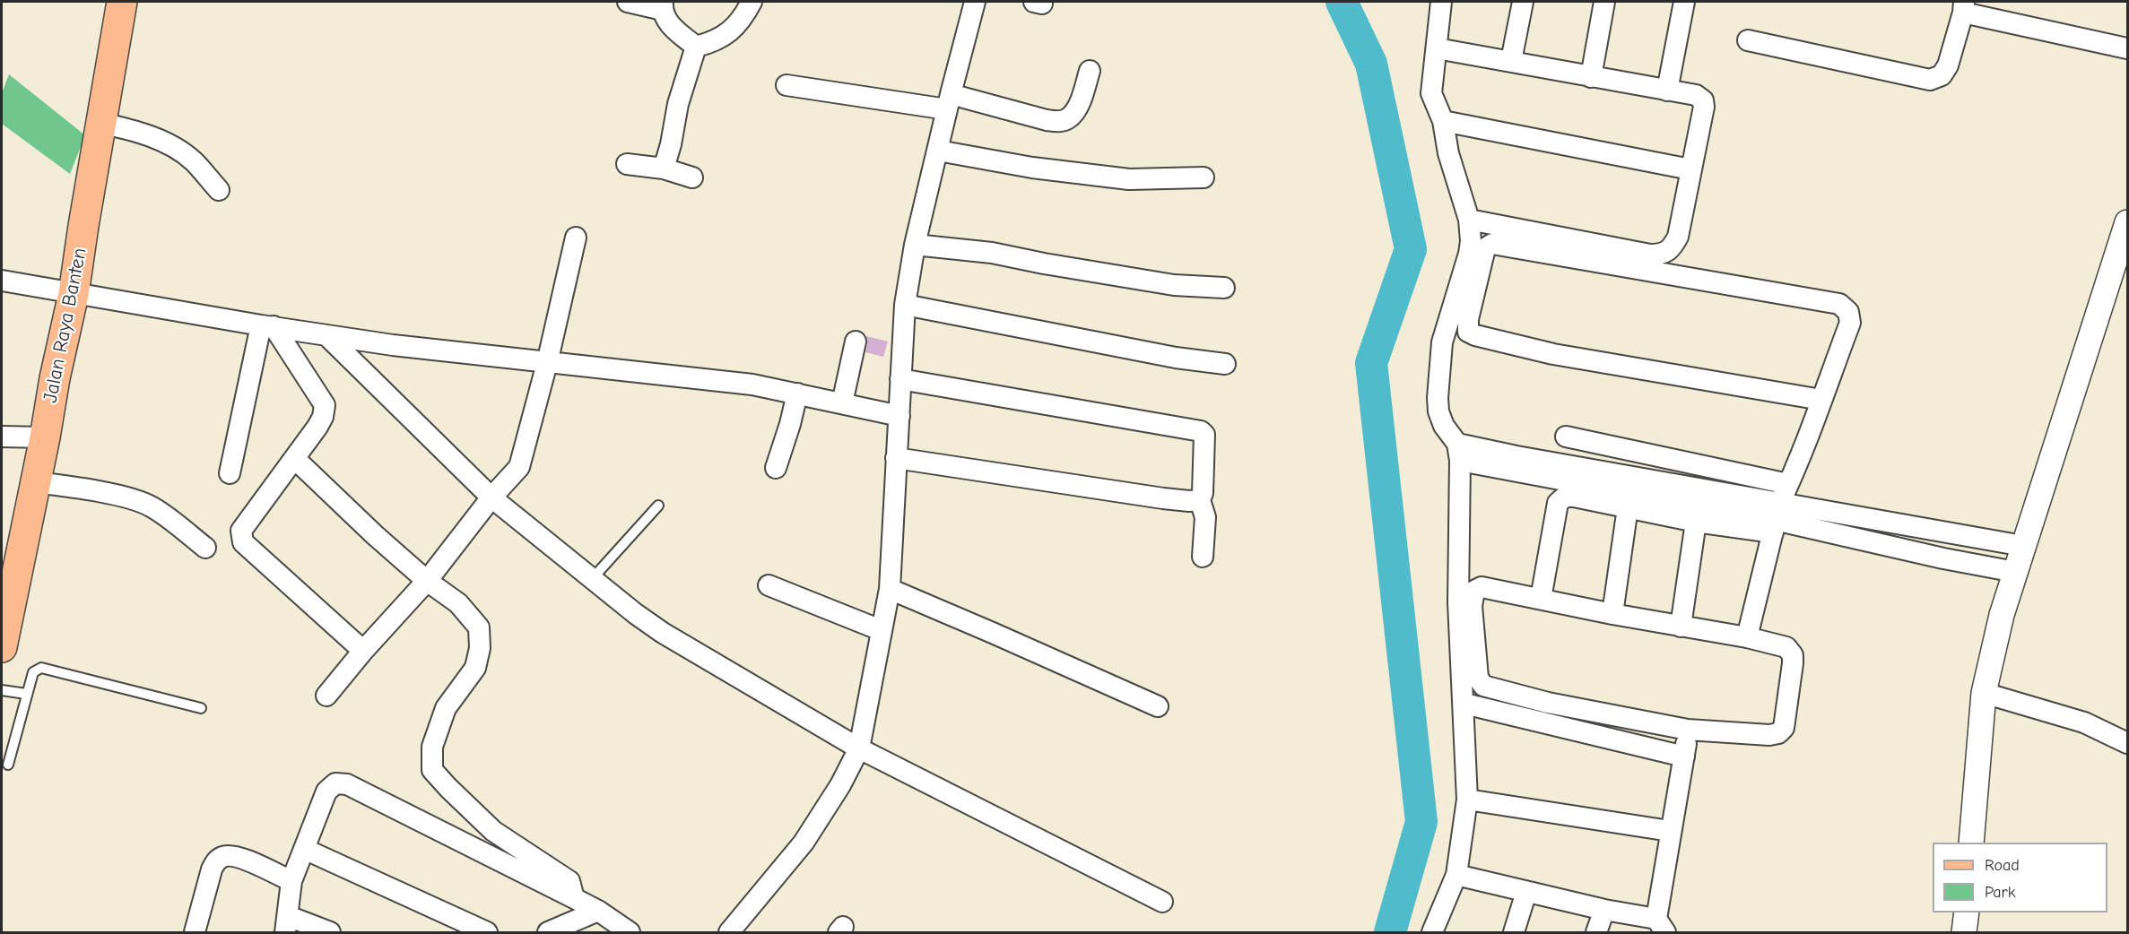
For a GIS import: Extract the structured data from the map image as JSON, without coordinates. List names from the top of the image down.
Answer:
{
  "streets": {
    "main road": ["Jalan Raya Banten"]
  },
  "legend": ["Road", "Park"]
}
